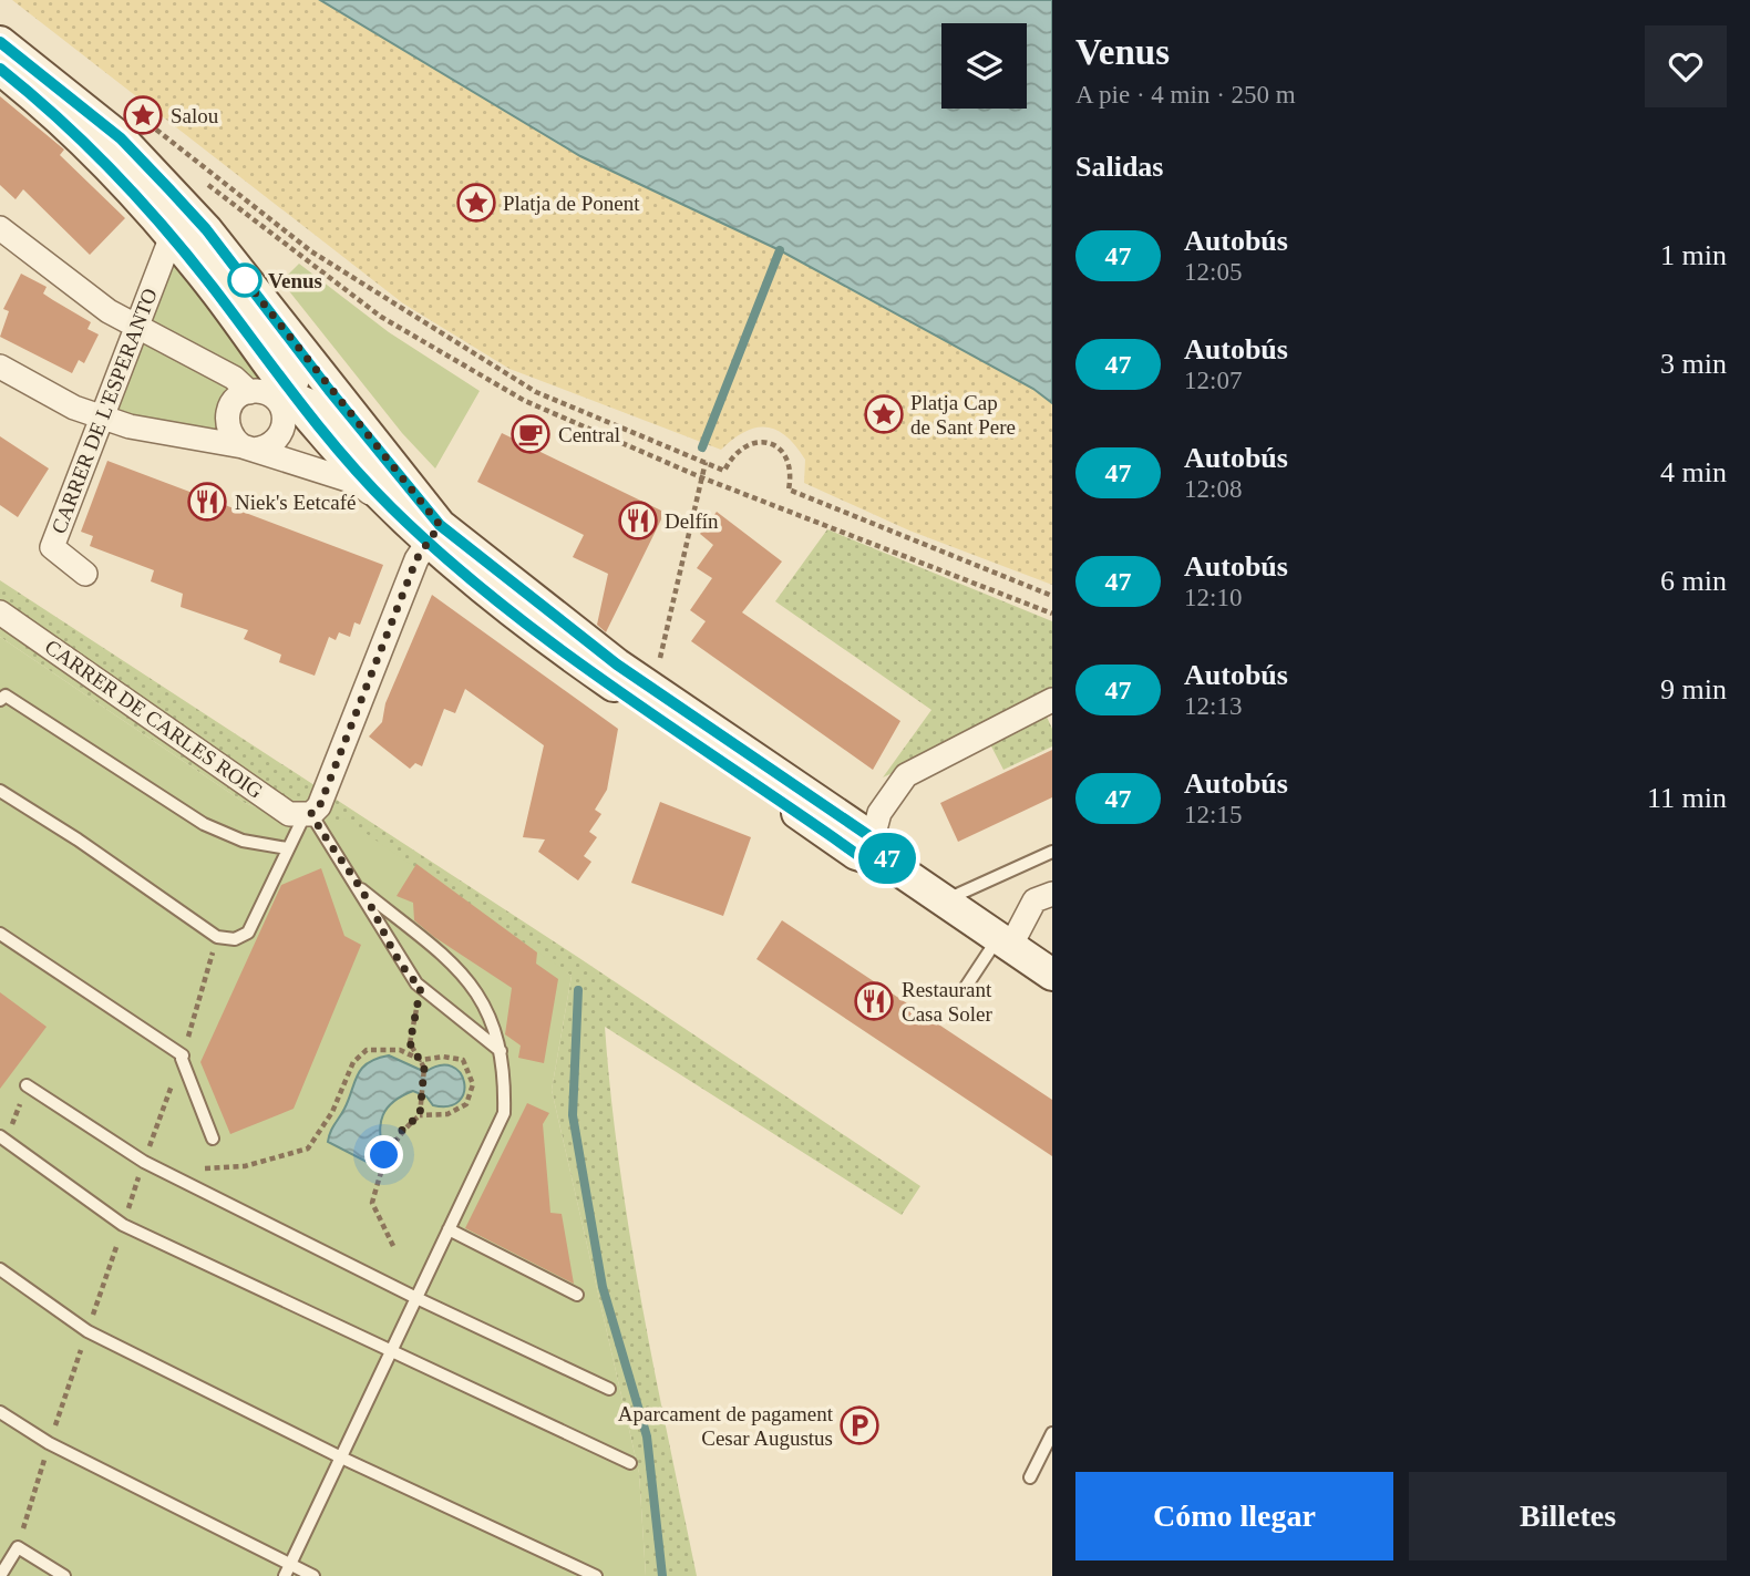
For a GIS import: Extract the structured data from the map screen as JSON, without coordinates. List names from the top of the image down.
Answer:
{
  "streets": {
    "street": ["CARRER DE L'ESPERANTO", "CARRER DE CARLES ROIG"]
  },
  "places": {
    "place": ["Salou", "Platja de Ponent", "Platja Cap de Sant Pere"],
    "other": ["Venus"],
    "cafe": ["Central"],
    "restaurant": ["Niek's Eetcafé", "Delfín", "Restaurant Casa Soler"],
    "parking": ["Aparcament de pagament Cesar Augustus"]
  },
  "lines": ["bus line 47"],
  "page": {
    "on_map": "47",
    "heading": [
      ["Venus", "A pie · 4 min · 250 m"],
      "Salidas"
    ],
    "list": [
      {
        "mark": "47",
        "name": "Autobús",
        "note": "12:05",
        "value": "1 min"
      },
      {
        "mark": "47",
        "name": "Autobús",
        "note": "12:07",
        "value": "3 min"
      },
      {
        "mark": "47",
        "name": "Autobús",
        "note": "12:08",
        "value": "4 min"
      },
      {
        "mark": "47",
        "name": "Autobús",
        "note": "12:10",
        "value": "6 min"
      },
      {
        "mark": "47",
        "name": "Autobús",
        "note": "12:13",
        "value": "9 min"
      },
      {
        "mark": "47",
        "name": "Autobús",
        "note": "12:15",
        "value": "11 min"
      }
    ],
    "buttons": ["Cómo llegar", "Billetes"]
  }
}
